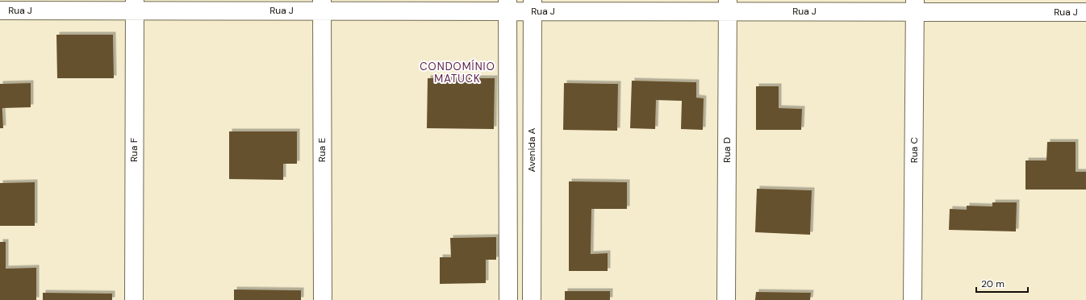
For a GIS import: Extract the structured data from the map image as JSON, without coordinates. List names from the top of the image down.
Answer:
{
  "streets": {
    "street": [
      "Rua J",
      "Rua F",
      "Rua E",
      "Avenida A",
      "Rua D",
      "Rua C"
    ]
  },
  "crossings": [
    ["Rua J", "Rua F"],
    ["Rua J", "Rua E"],
    ["Rua J", "Avenida A"],
    ["Rua J", "Rua D"],
    ["Rua J", "Rua C"]
  ],
  "districts": ["CONDOMÍNIO MATUCK"],
  "scale_bar": "20 m"
}
